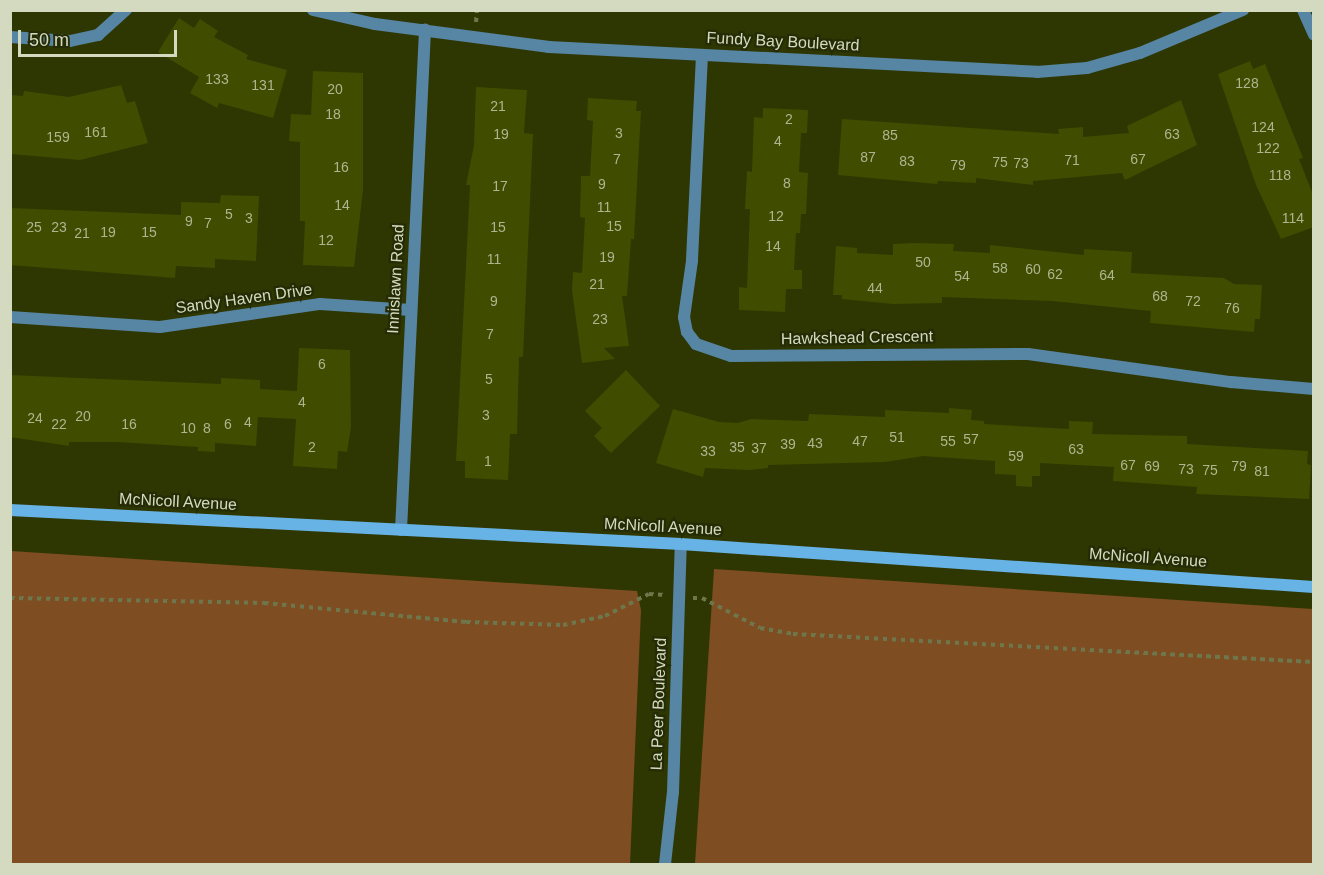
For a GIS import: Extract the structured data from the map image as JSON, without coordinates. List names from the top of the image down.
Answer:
{
  "streets": {
    "main road": ["McNicoll Avenue"],
    "street": [
      "Fundy Bay Boulevard",
      "Innislawn Road",
      "Sandy Haven Drive",
      "Hawkshead Crescent",
      "La Peer Boulevard"
    ]
  },
  "crossings": [
    ["Fundy Bay Boulevard", "Innislawn Road"],
    ["Fundy Bay Boulevard", "Hawkshead Crescent"],
    ["Innislawn Road", "Sandy Haven Drive"],
    ["Innislawn Road", "McNicoll Avenue"],
    ["McNicoll Avenue", "La Peer Boulevard"]
  ],
  "house_numbers": [
    "133",
    "128",
    "131",
    "20",
    "21",
    "18",
    "2",
    "124",
    "161",
    "3",
    "19",
    "63",
    "85",
    "159",
    "4",
    "122",
    "87",
    "7",
    "67",
    "71",
    "83",
    "75",
    "73",
    "79",
    "16",
    "118",
    "8",
    "9",
    "17",
    "14",
    "11",
    "5",
    "12",
    "3",
    "114",
    "9",
    "7",
    "15",
    "25",
    "23",
    "15",
    "19",
    "15",
    "21",
    "12",
    "14",
    "19",
    "11",
    "50",
    "58",
    "60",
    "62",
    "64",
    "54",
    "21",
    "44",
    "68",
    "9",
    "72",
    "76",
    "23",
    "7",
    "6",
    "5",
    "4",
    "3",
    "20",
    "24",
    "4",
    "22",
    "16",
    "6",
    "10",
    "8",
    "51",
    "57",
    "47",
    "55",
    "43",
    "39",
    "2",
    "35",
    "37",
    "63",
    "33",
    "59",
    "1",
    "67",
    "69",
    "79",
    "73",
    "75",
    "81"
  ],
  "scale_bar": "50 m"
}
